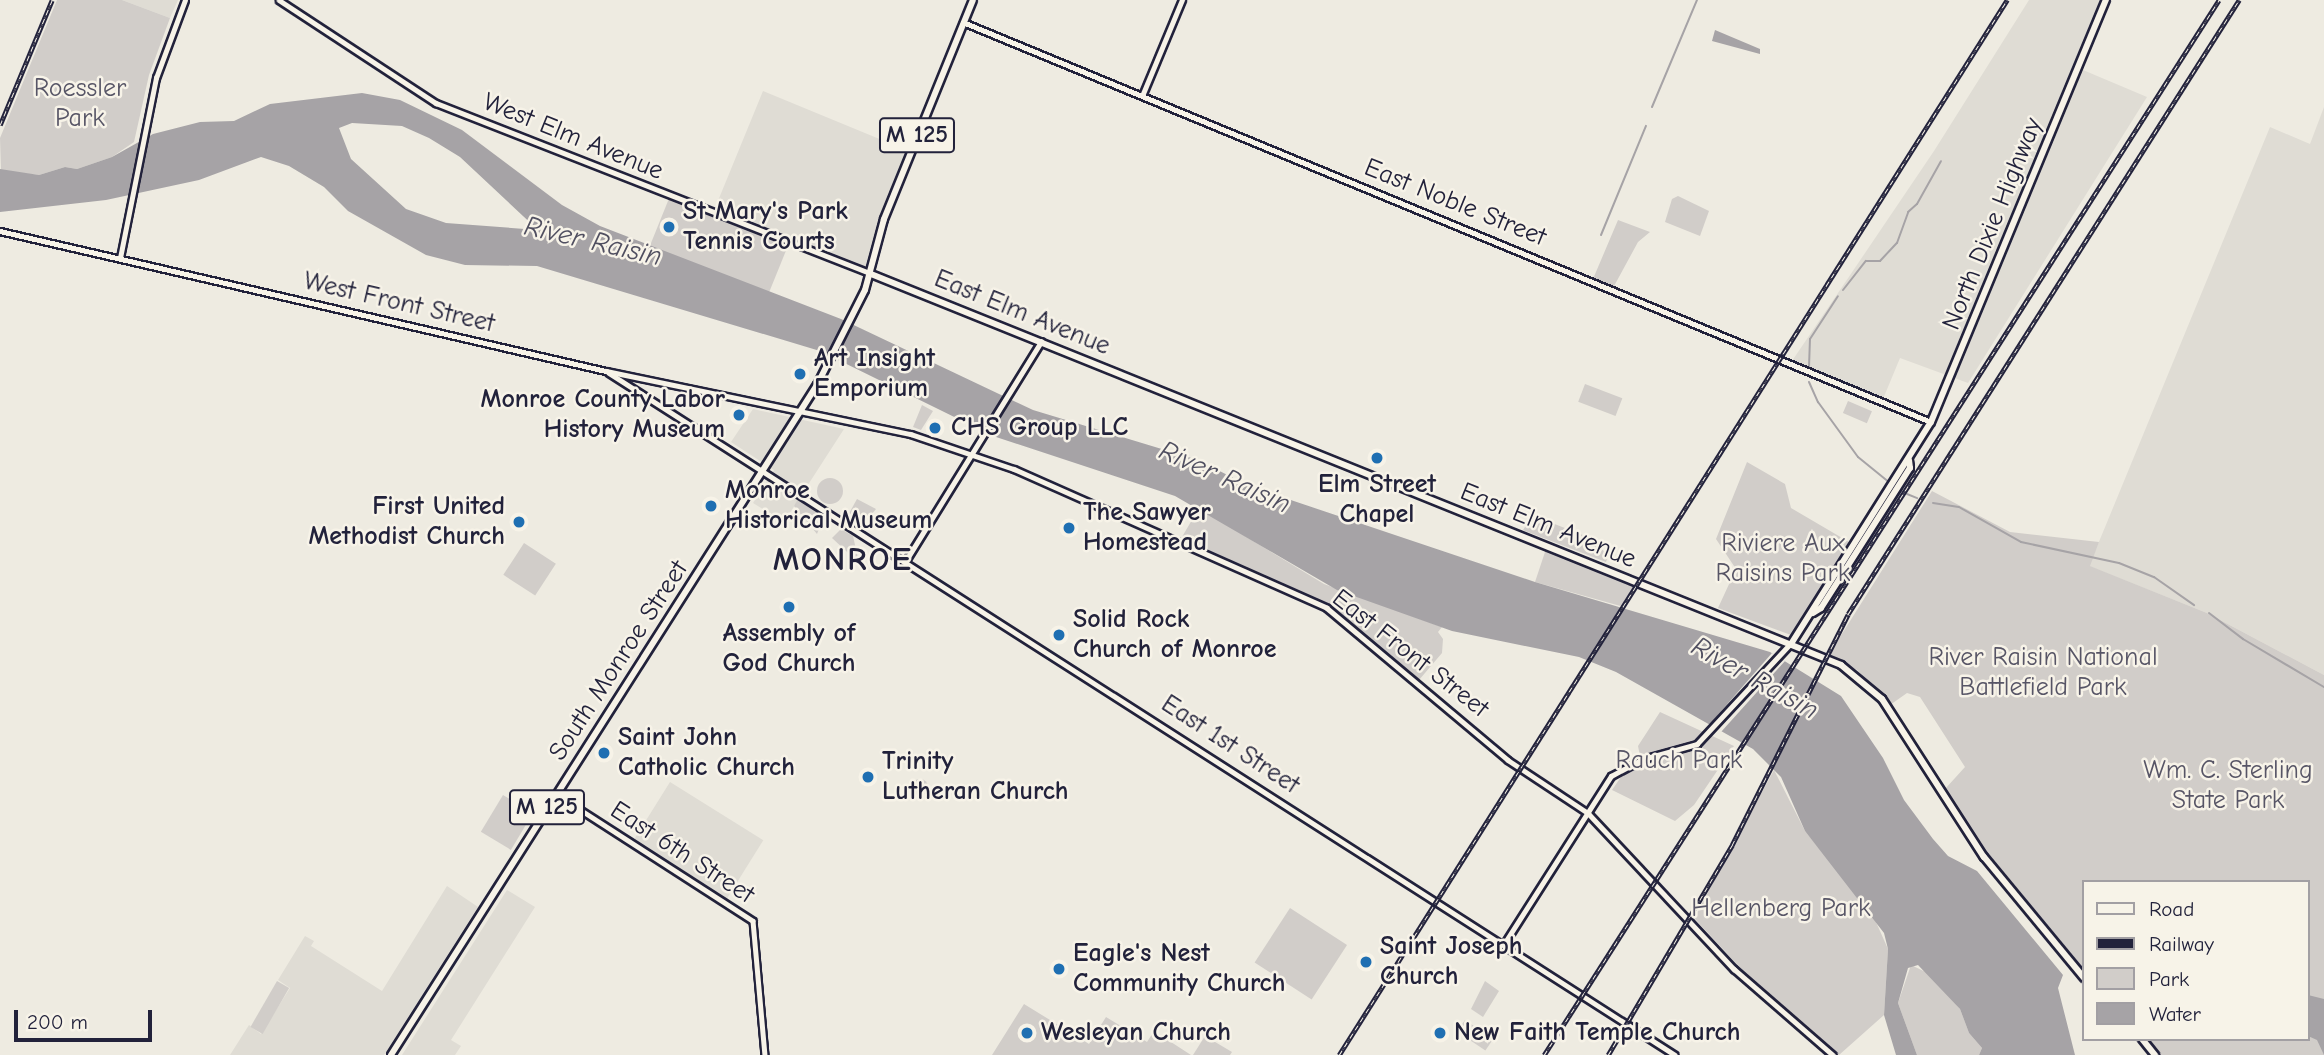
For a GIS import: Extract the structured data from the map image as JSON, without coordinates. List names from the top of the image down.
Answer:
{
  "streets": {
    "main road": [
      "M 125",
      "North Dixie Highway",
      "East Elm Avenue",
      "South Monroe Street"
    ],
    "street": [
      "West Elm Avenue",
      "East Noble Street",
      "West Front Street",
      "East Front Street",
      "East 1st Street",
      "East 6th Street"
    ]
  },
  "crossings": [
    ["M 125", "West Elm Avenue"],
    ["M 125", "East Noble Street"],
    ["M 125", "East Elm Avenue"],
    ["M 125", "South Monroe Street"],
    ["West Elm Avenue", "East Elm Avenue"],
    ["West Elm Avenue", "South Monroe Street"],
    ["East Noble Street", "North Dixie Highway"],
    ["North Dixie Highway", "East Elm Avenue"],
    ["West Front Street", "East Front Street"],
    ["West Front Street", "East 1st Street"],
    ["East Elm Avenue", "South Monroe Street"],
    ["East Front Street", "South Monroe Street"],
    ["South Monroe Street", "East 1st Street"],
    ["South Monroe Street", "East 6th Street"]
  ],
  "districts": ["MONROE"],
  "water": ["River Raisin"],
  "parks": [
    "Roessler Park",
    "Riviere Aux Raisins Park",
    "River Raisin National Battlefield Park",
    "Rauch Park",
    "Wm. C. Sterling State Park",
    "Hellenberg Park"
  ],
  "places": [
    "St Mary's Park Tennis Courts",
    "Art Insight Emporium",
    "Monroe County Labor History Museum",
    "CHS Group LLC",
    "Elm Street Chapel",
    "Monroe Historical Museum",
    "First United Methodist Church",
    "The Sawyer Homestead",
    "Assembly of God Church",
    "Solid Rock Church of Monroe",
    "Saint John Catholic Church",
    "Trinity Lutheran Church",
    "Saint Joseph Church",
    "Eagle's Nest Community Church",
    "Wesleyan Church",
    "New Faith Temple Church"
  ],
  "legend": [
    "Road",
    "Railway",
    "Park",
    "Water"
  ],
  "scale_bar": "200 m"
}
